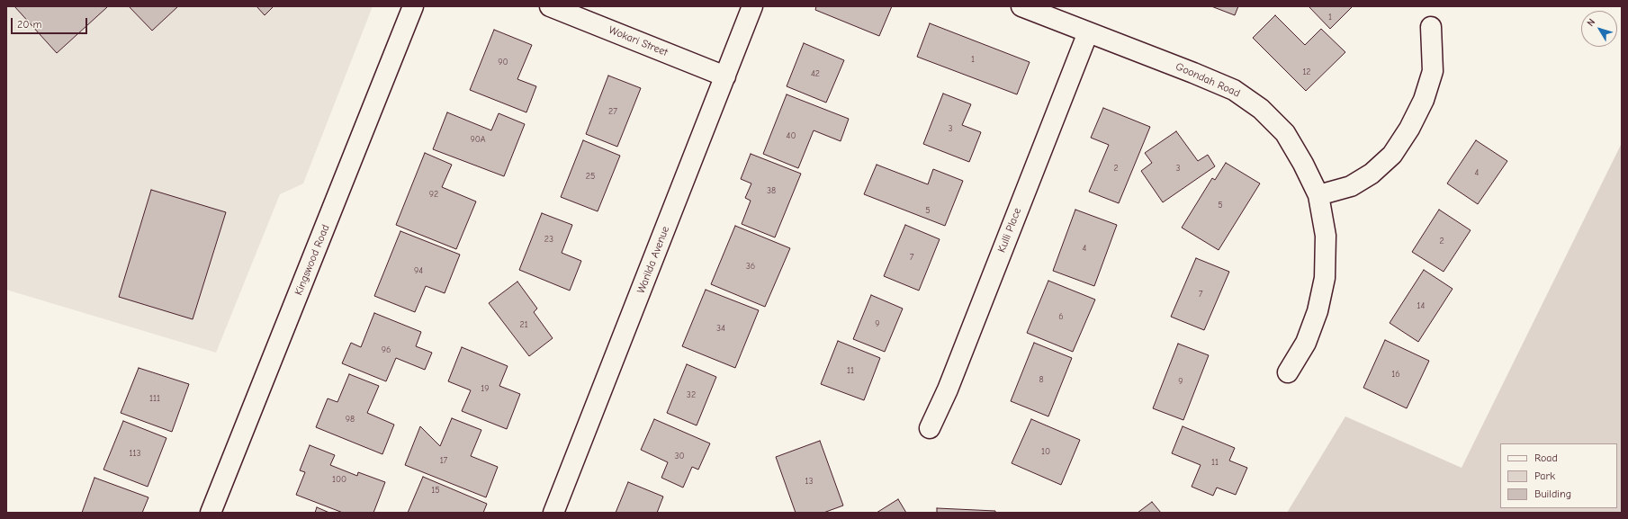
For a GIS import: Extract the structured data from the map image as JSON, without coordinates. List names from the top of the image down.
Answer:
{
  "streets": {
    "street": [
      "Wokari Street",
      "Goondah Road",
      "Kulli Place",
      "Kingswood Road",
      "Warilda Avenue"
    ]
  },
  "crossings": [
    ["Wokari Street", "Warilda Avenue"],
    ["Goondah Road", "Kulli Place"]
  ],
  "house_numbers": [
    "1",
    "1",
    "90",
    "12",
    "42",
    "27",
    "3",
    "40",
    "90A",
    "2",
    "3",
    "4",
    "25",
    "38",
    "92",
    "5",
    "5",
    "23",
    "2",
    "4",
    "7",
    "36",
    "94",
    "7",
    "14",
    "6",
    "9",
    "21",
    "34",
    "96",
    "11",
    "16",
    "8",
    "9",
    "19",
    "32",
    "111",
    "98",
    "10",
    "113",
    "30",
    "17",
    "11",
    "100",
    "13",
    "15"
  ],
  "legend": ["Road", "Park", "Building"],
  "scale_bar": "20 m",
  "north": "top left"
}
